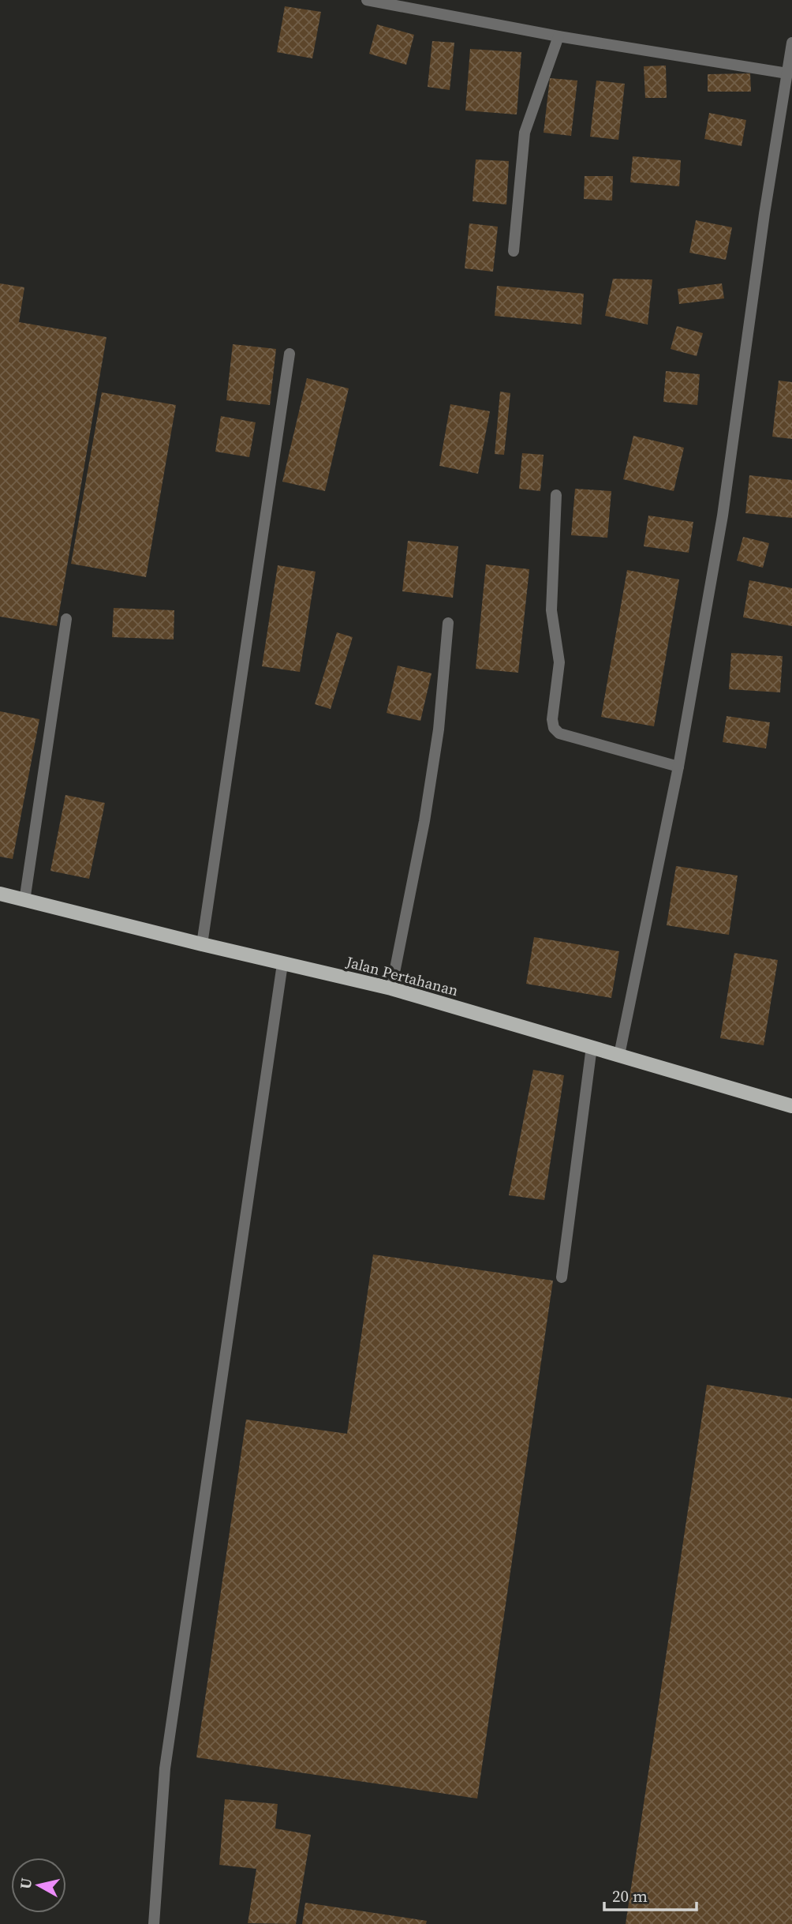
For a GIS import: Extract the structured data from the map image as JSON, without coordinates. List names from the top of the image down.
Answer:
{
  "streets": {
    "main road": ["Jalan Pertahanan"]
  },
  "scale_bar": "20 m",
  "north": "left"
}
